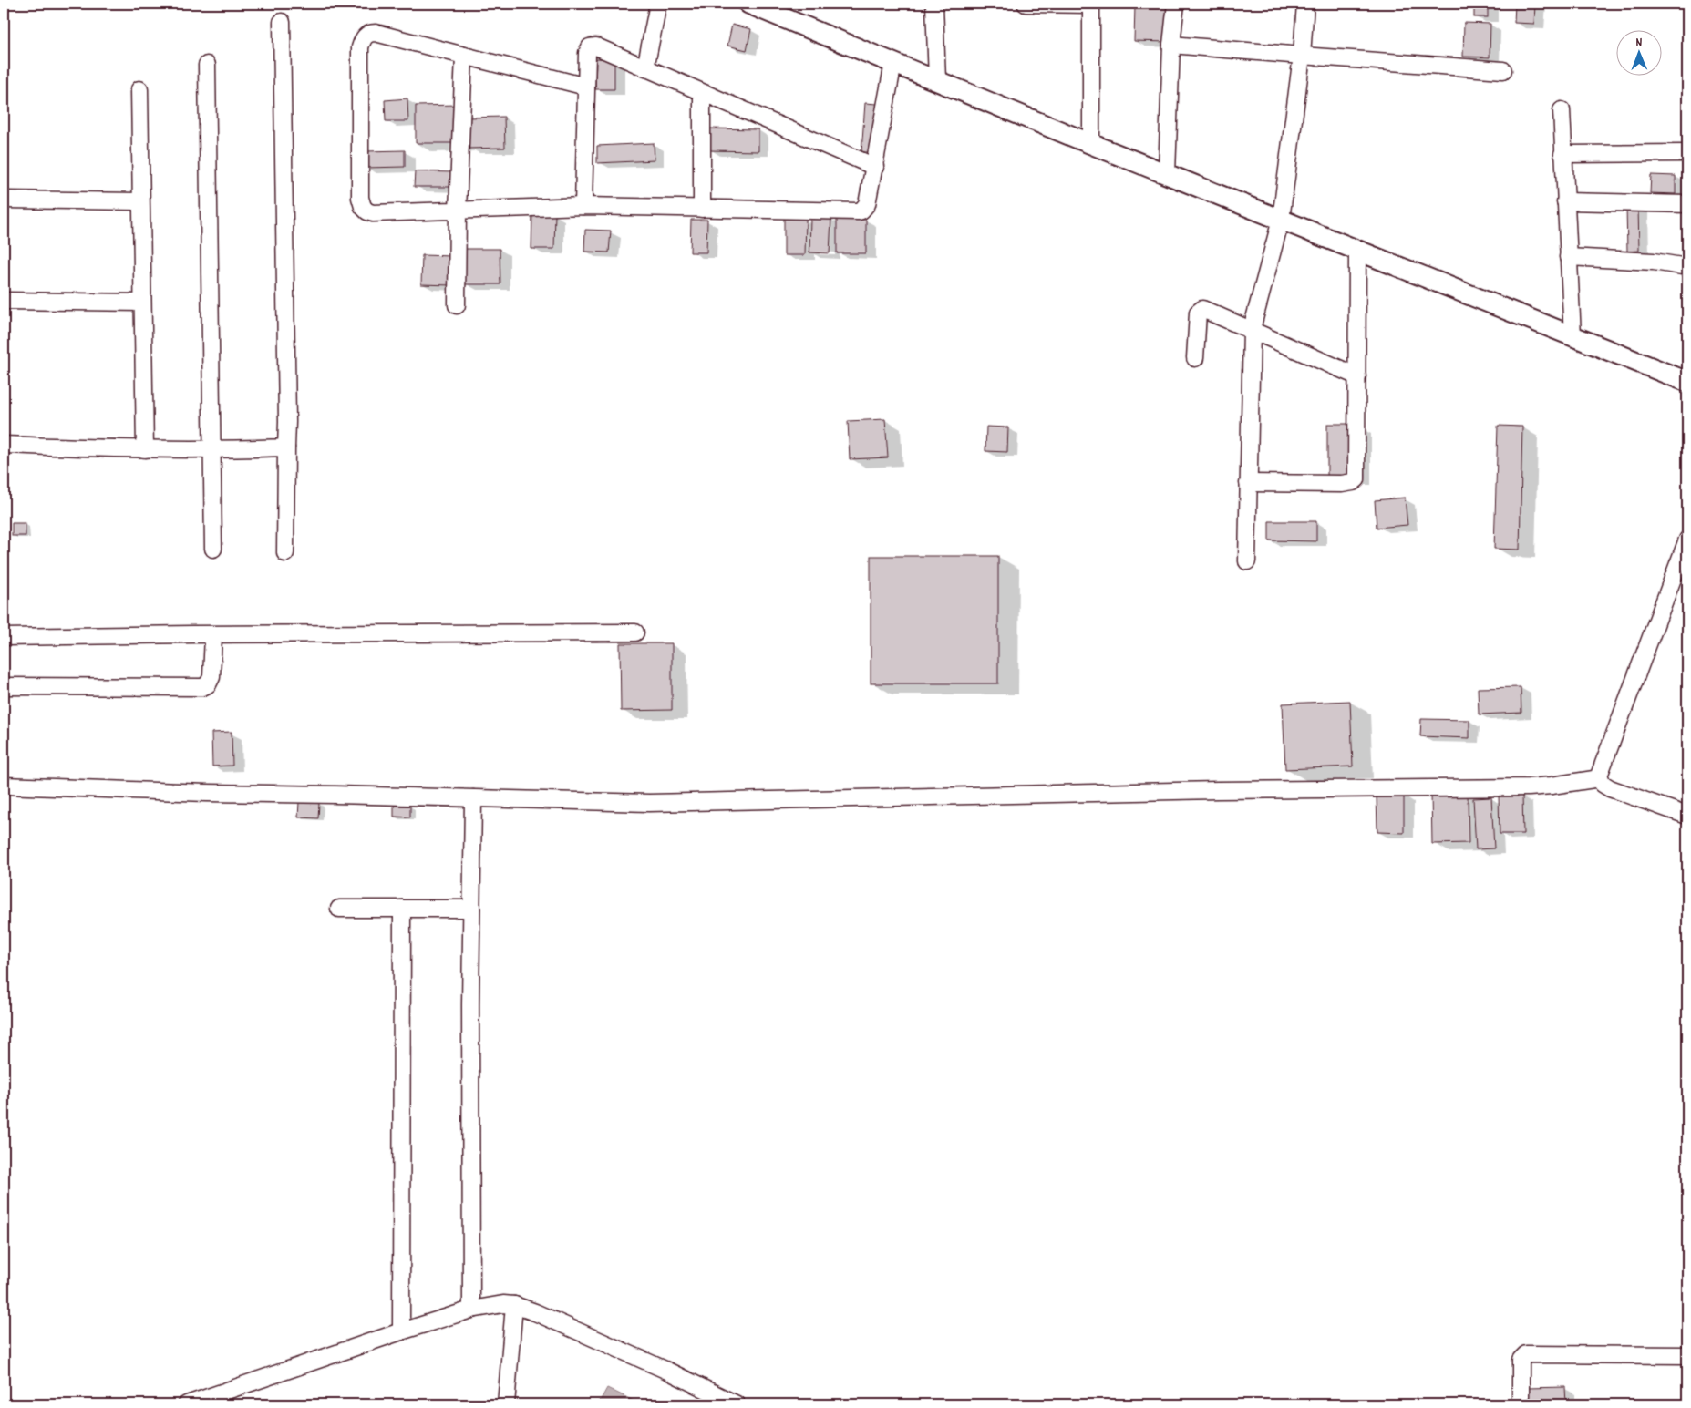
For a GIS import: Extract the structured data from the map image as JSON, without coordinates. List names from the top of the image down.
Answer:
{
  "north": "top"
}
